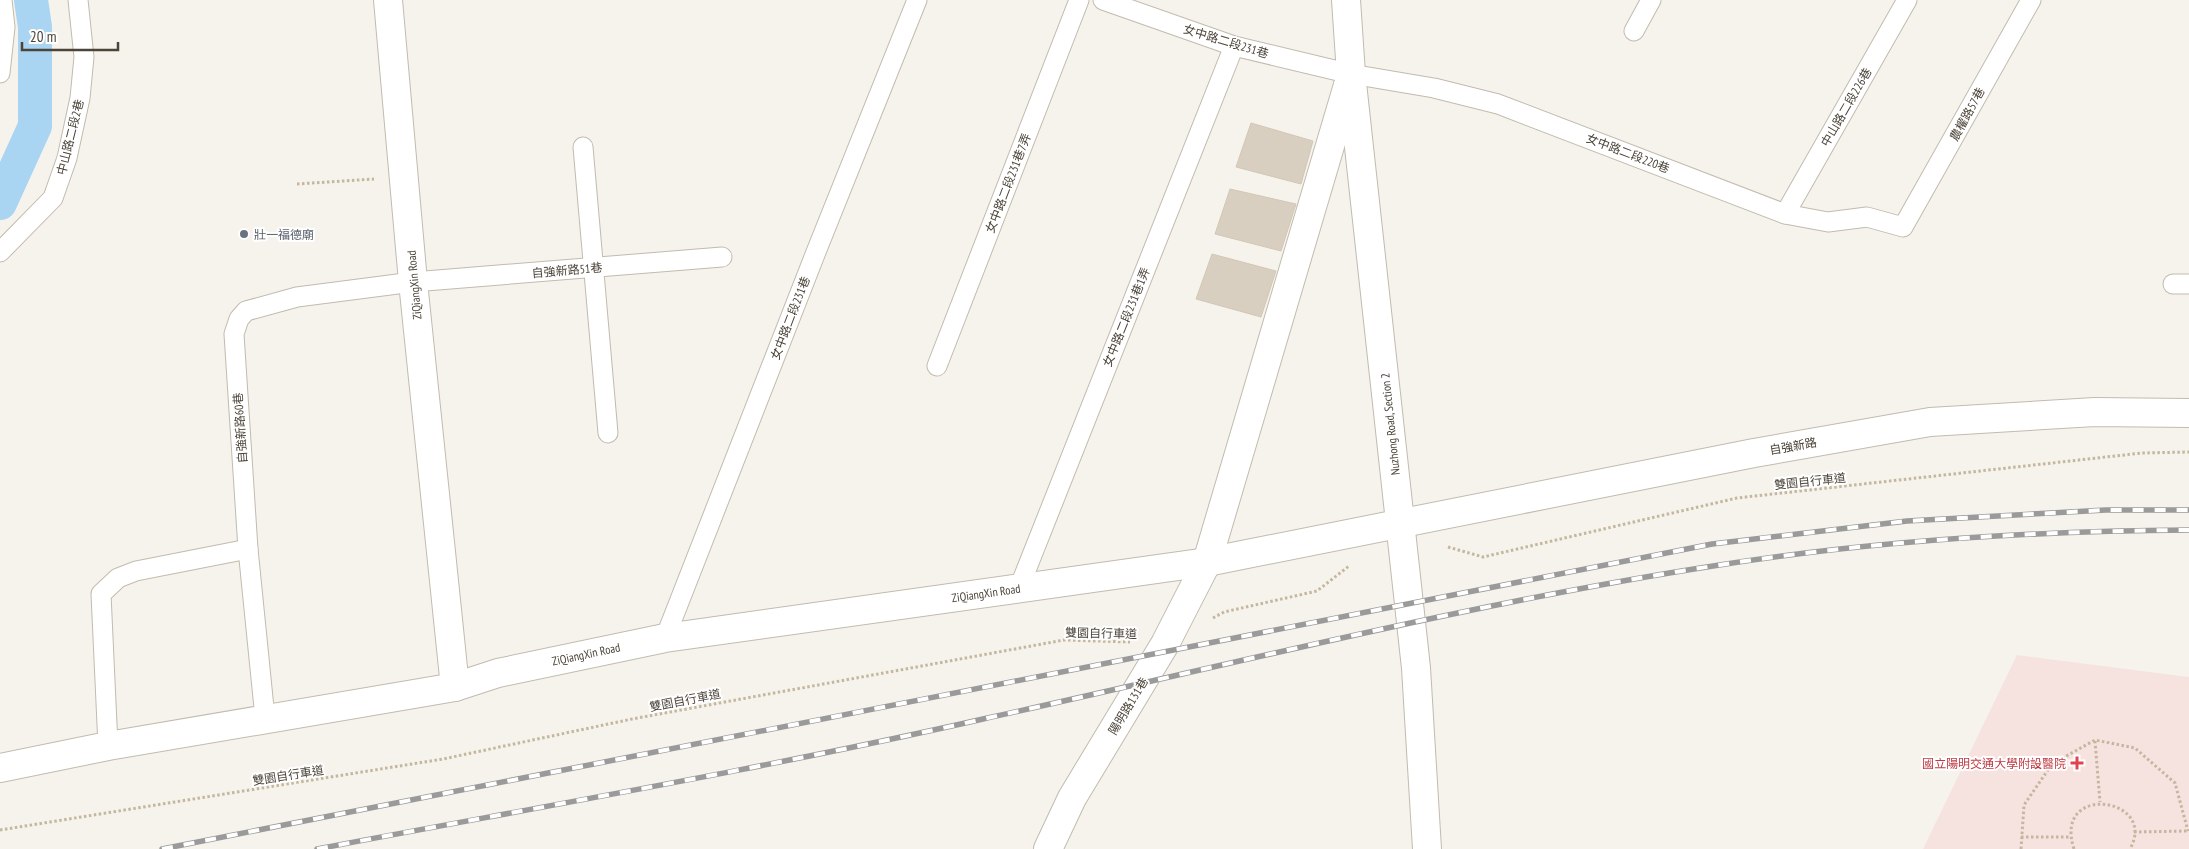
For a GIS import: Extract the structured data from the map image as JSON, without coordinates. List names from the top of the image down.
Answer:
{
  "streets": {
    "street": [
      "ZiQiangXin Road",
      "Nuzhong Road, Section 2",
      "自強新路",
      "陽明路131巷"
    ],
    "lane": [
      "女中路二段231巷",
      "中山路二段226巷",
      "農權路57巷",
      "中山路二段2巷",
      "女中路二段220巷",
      "女中路二段231巷7弄",
      "自強新路51巷",
      "女中路二段231巷1弄",
      "自強新路60巷"
    ],
    "path": ["雙園自行車道"]
  },
  "crossings": [
    ["女中路二段231巷", "女中路二段220巷"],
    ["女中路二段231巷", "ZiQiangXin Road"],
    ["女中路二段231巷", "女中路二段231巷1弄"],
    ["女中路二段231巷", "Nuzhong Road, Section 2"],
    ["女中路二段231巷", "陽明路131巷"],
    ["中山路二段226巷", "女中路二段220巷"],
    ["農權路57巷", "女中路二段220巷"],
    ["女中路二段220巷", "Nuzhong Road, Section 2"],
    ["女中路二段220巷", "陽明路131巷"],
    ["自強新路51巷", "ZiQiangXin Road"],
    ["自強新路51巷", "自強新路60巷"],
    ["ZiQiangXin Road", "女中路二段231巷1弄"],
    ["ZiQiangXin Road", "Nuzhong Road, Section 2"],
    ["ZiQiangXin Road", "自強新路60巷"],
    ["ZiQiangXin Road", "自強新路"],
    ["ZiQiangXin Road", "陽明路131巷"],
    ["Nuzhong Road, Section 2", "自強新路"],
    ["Nuzhong Road, Section 2", "陽明路131巷"],
    ["雙園自行車道", "陽明路131巷"]
  ],
  "places": {
    "other": ["壯一福德廟"],
    "health": ["國立陽明交通大學附設醫院"]
  },
  "scale_bar": "20 m"
}
